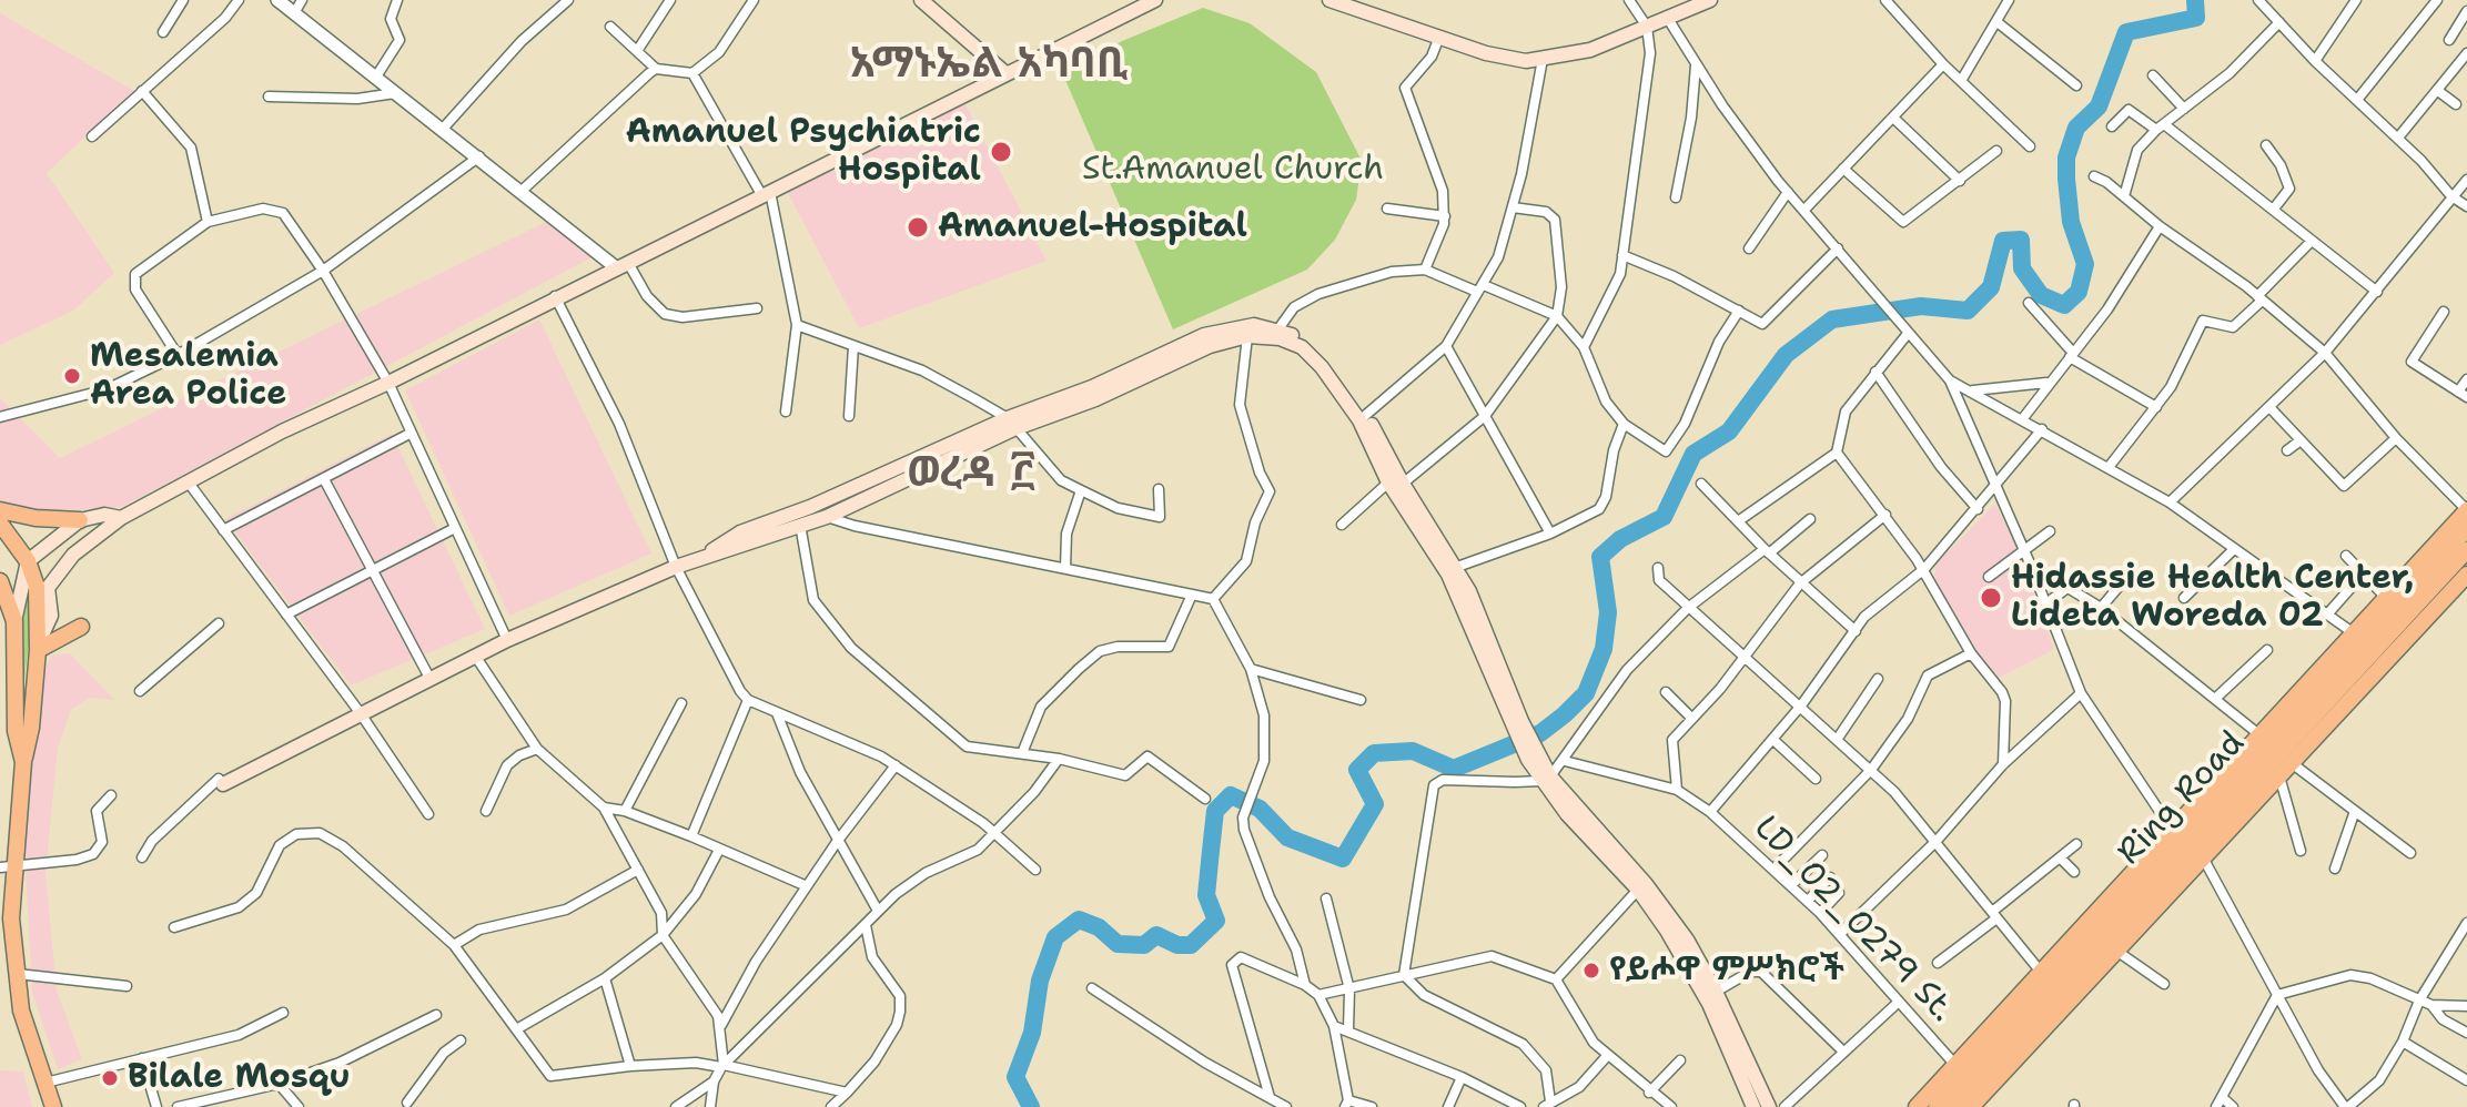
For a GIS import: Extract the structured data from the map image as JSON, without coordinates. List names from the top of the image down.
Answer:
{
  "streets": {
    "main road": ["Ring Road"],
    "street": ["LD_02_0279 St."]
  },
  "districts": ["አማኑኤል አካባቢ", "ወረዳ ፫"],
  "parks": ["St.Amanuel Church"],
  "places": [
    "Amanuel Psychiatric Hospital",
    "Amanuel-Hospital",
    "Mesalemia Area Police",
    "Hidassie Health Center, Lideta Woreda 02",
    "የይሖዋ ምሥክሮች",
    "Bilale Mosqu"
  ]
}
